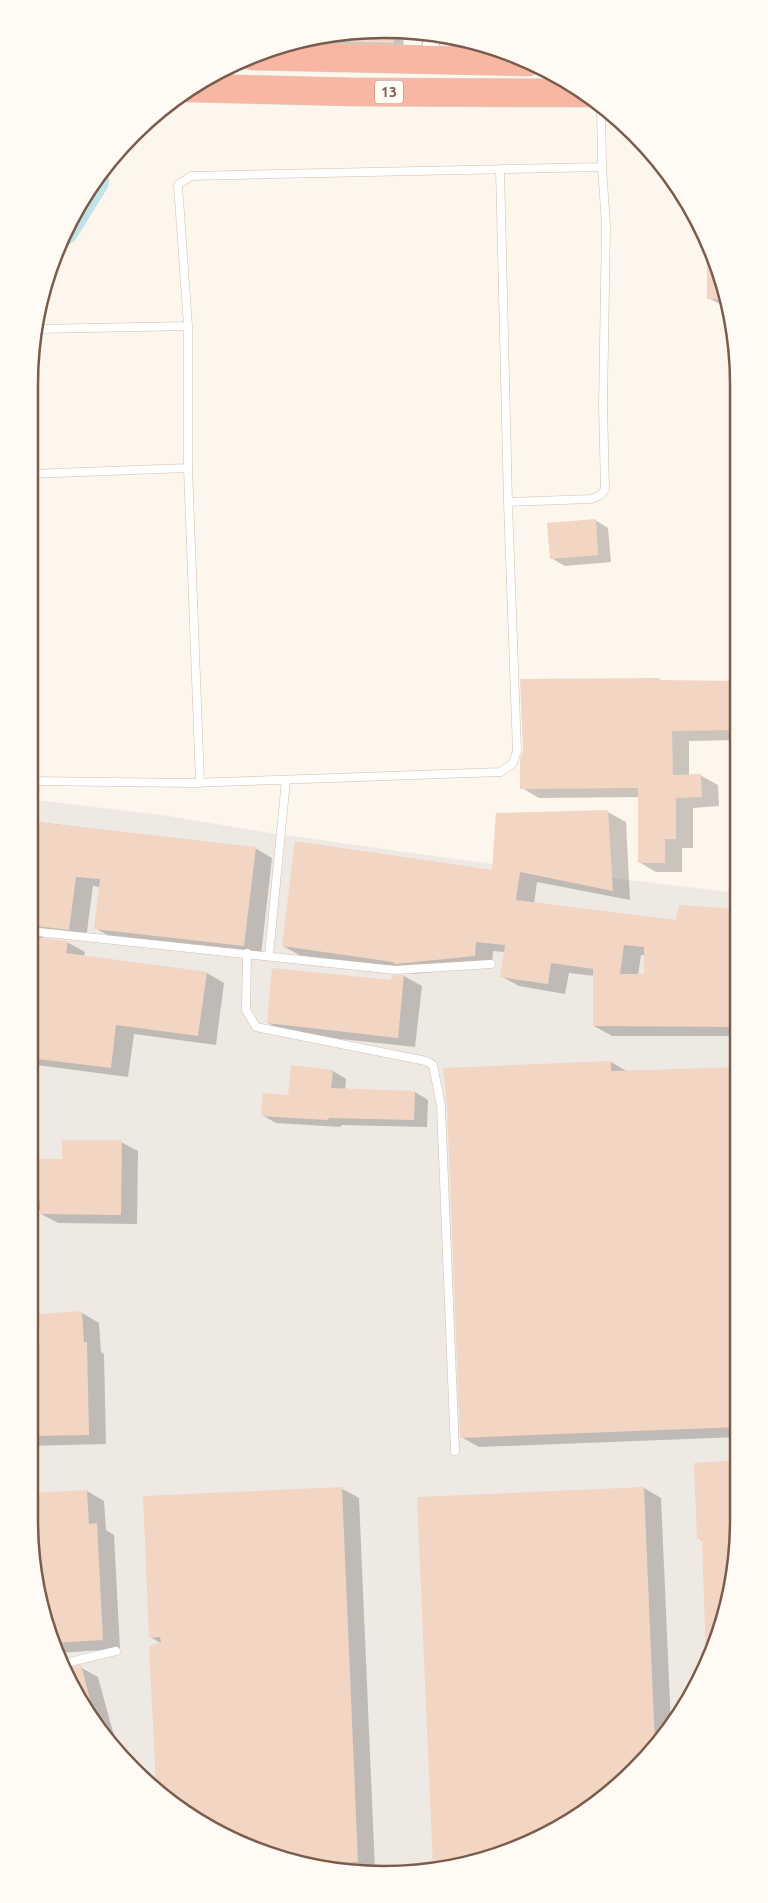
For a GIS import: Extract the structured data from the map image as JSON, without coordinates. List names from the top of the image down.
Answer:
{
  "streets": {
    "highway": ["13"]
  }
}
